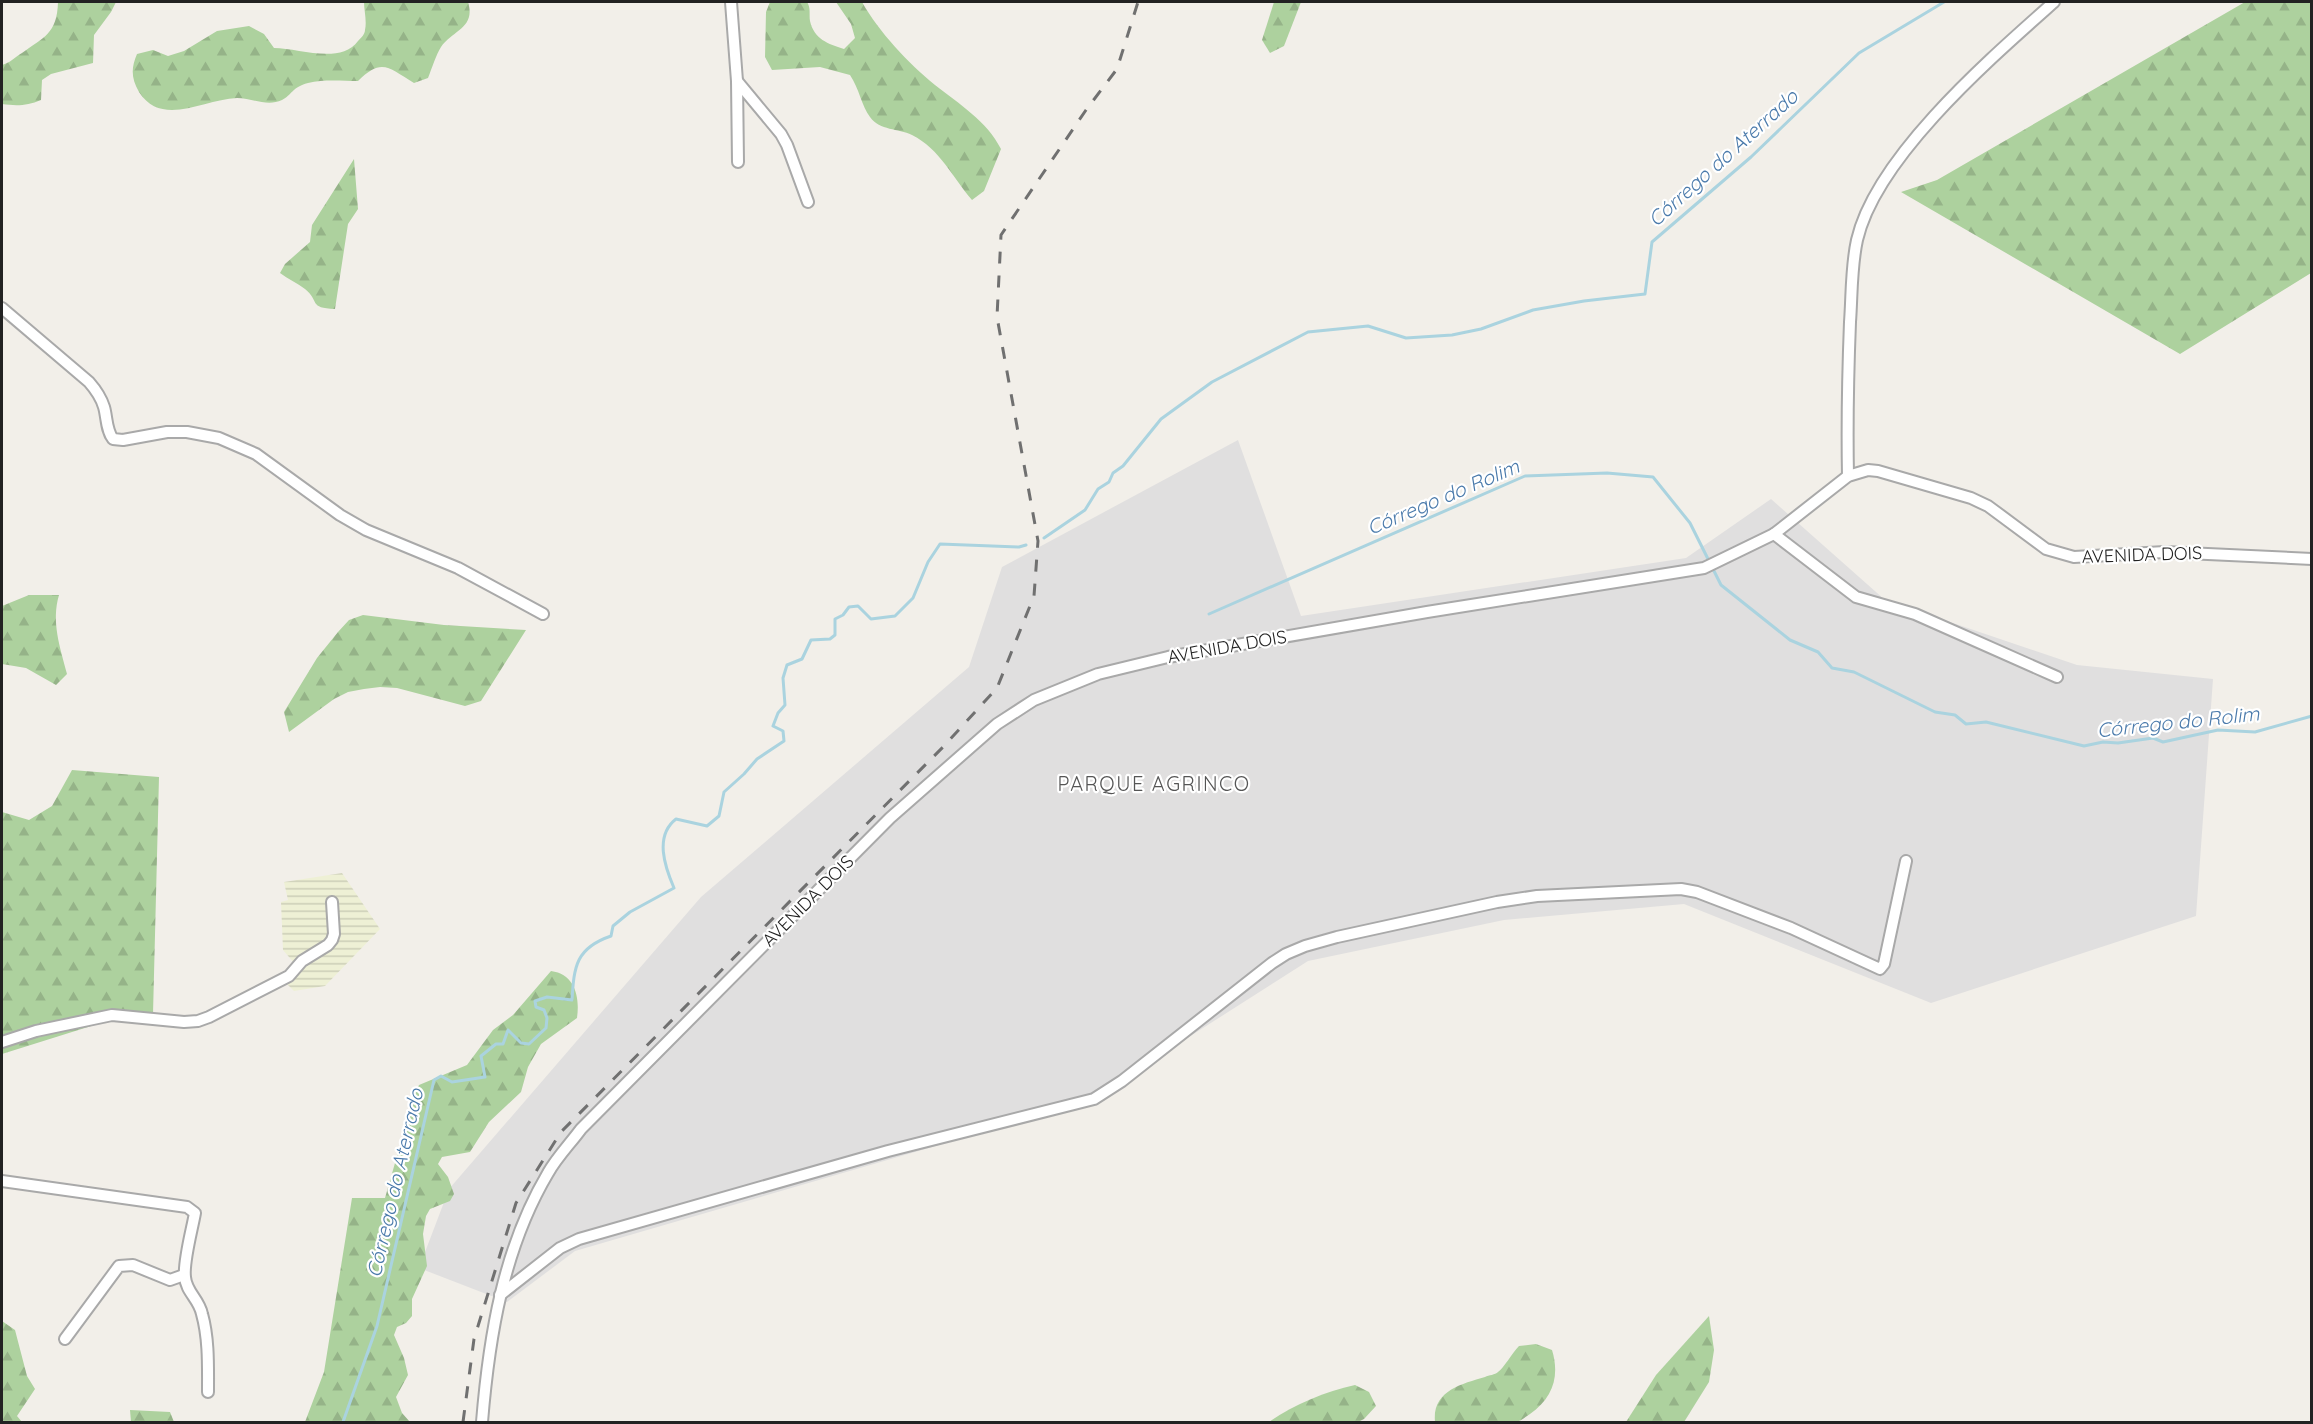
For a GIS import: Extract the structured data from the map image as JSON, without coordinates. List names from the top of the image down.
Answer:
{
  "streets": {
    "street": ["AVENIDA DOIS"]
  },
  "districts": ["PARQUE AGRINCO"],
  "water": ["Córrego do Aterrado", "Córrego do Rolim"]
}
